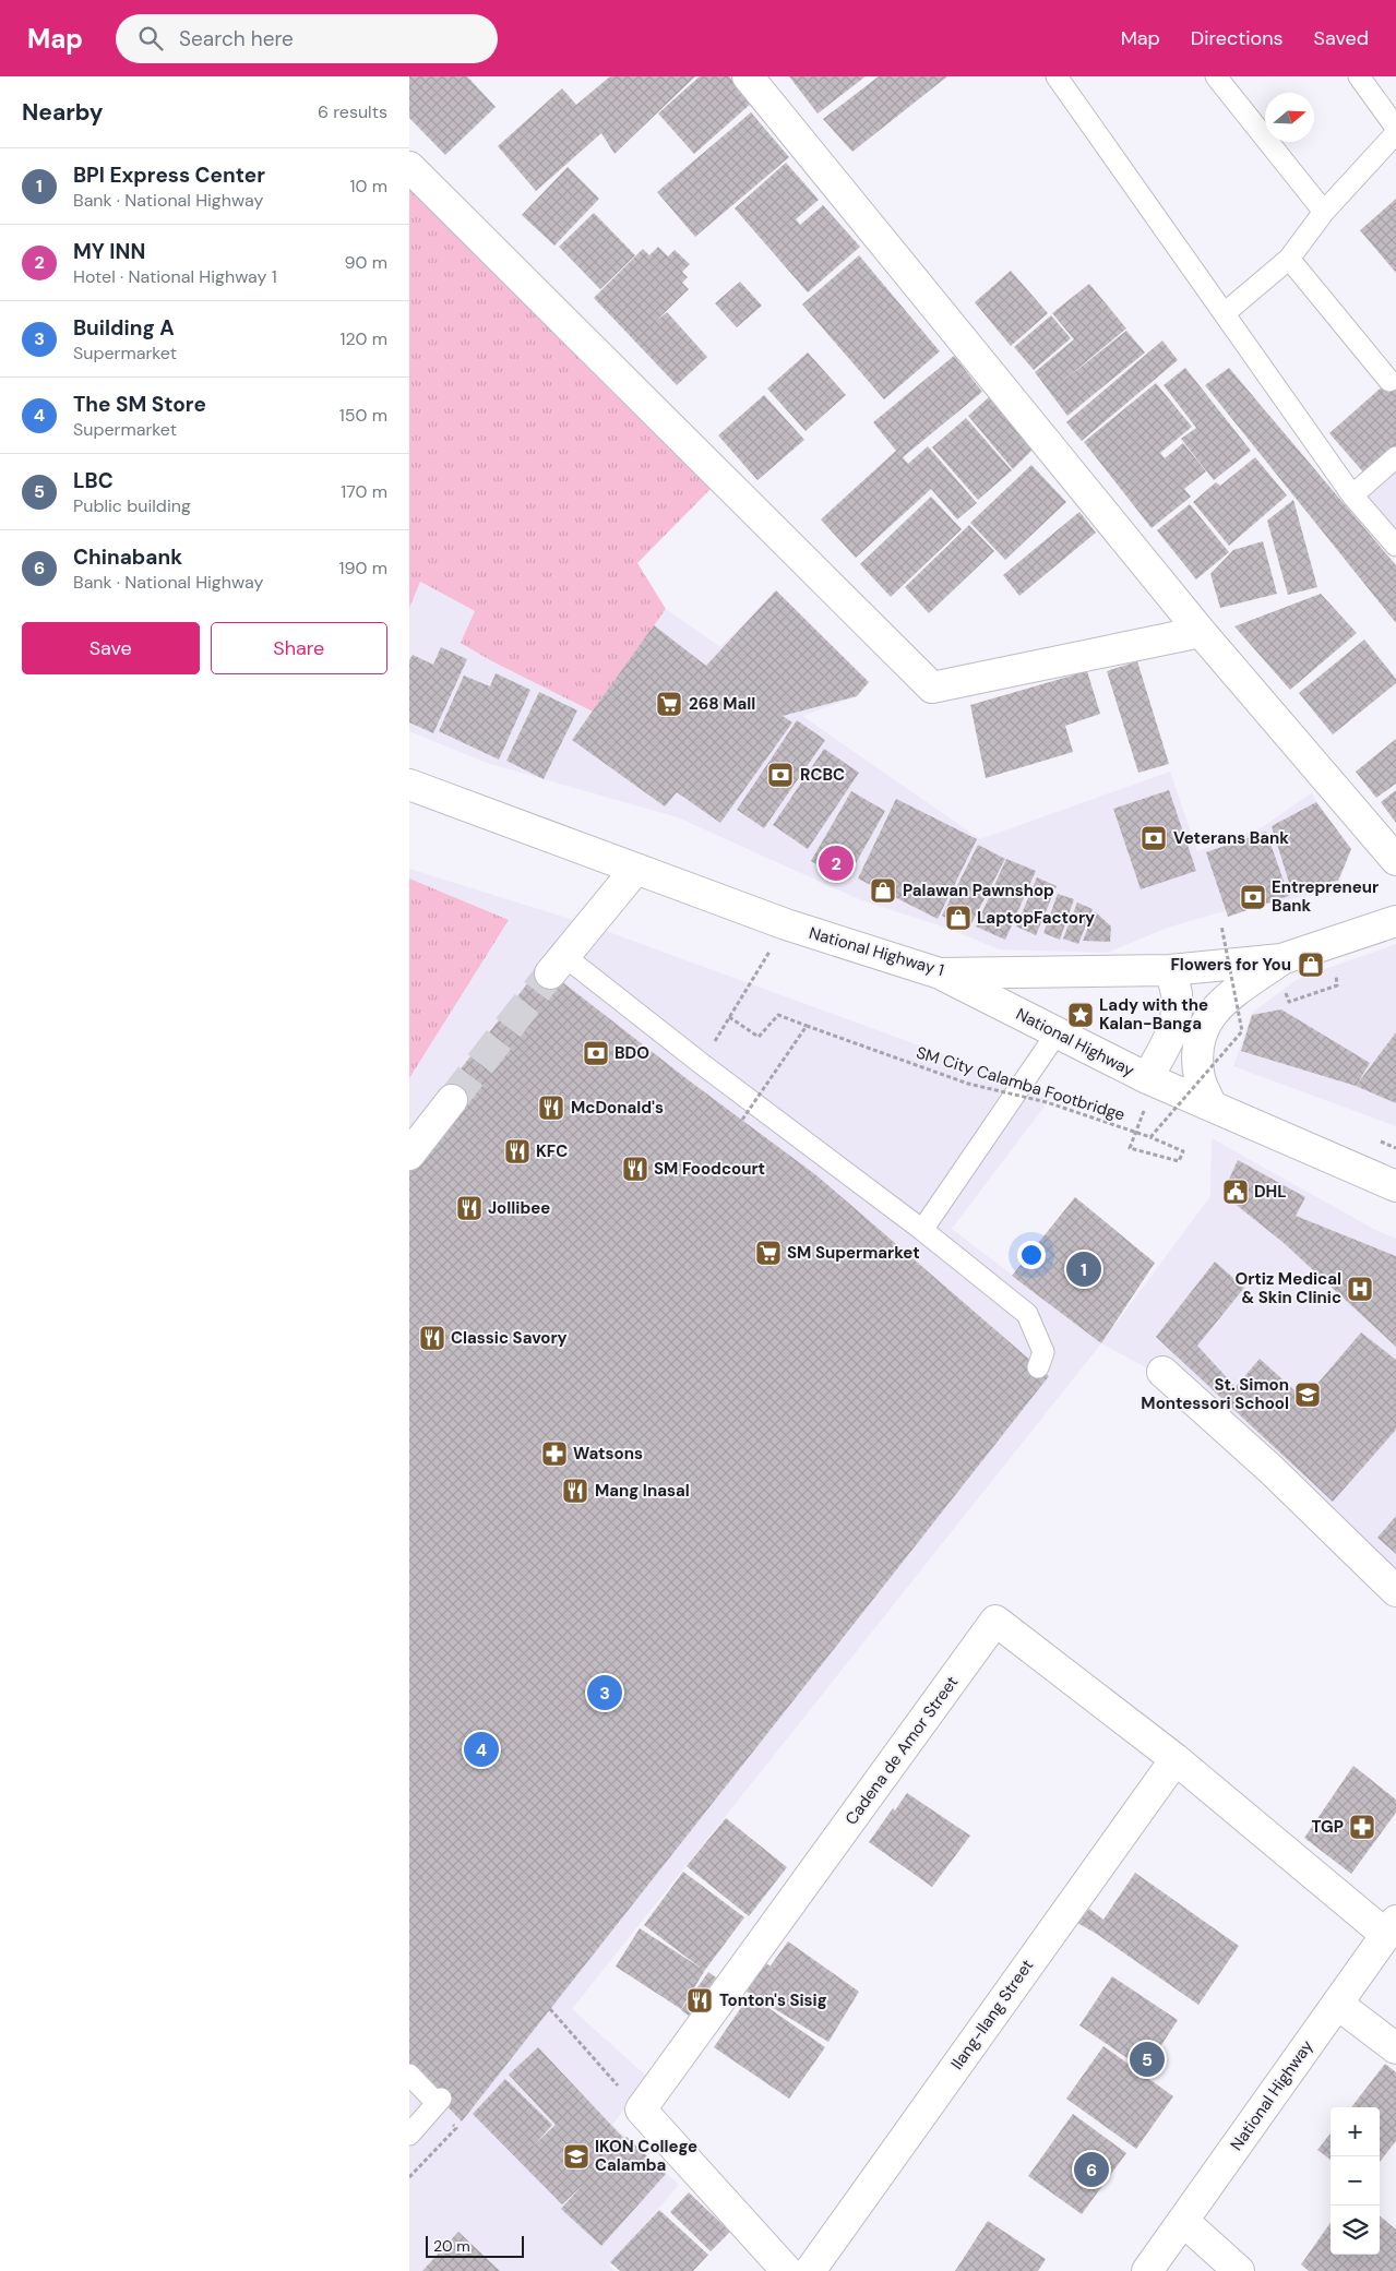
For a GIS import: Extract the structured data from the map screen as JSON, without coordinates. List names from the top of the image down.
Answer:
{
  "streets": {
    "main road": [
      "National Highway 1",
      "National Highway",
      "Cadena de Amor Street",
      "Ilang-Ilang Street"
    ],
    "path": ["SM City Calamba Footbridge"]
  },
  "crossings": [
    ["National Highway 1", "National Highway"],
    ["National Highway", "SM City Calamba Footbridge"],
    ["National Highway", "Cadena de Amor Street"],
    ["Cadena de Amor Street", "Ilang-Ilang Street"]
  ],
  "places": {
    "supermarket": ["268 Mall", "SM Supermarket"],
    "bank": [
      "RCBC",
      "Veterans Bank",
      "Entrepreneur Bank",
      "BDO"
    ],
    "shop": ["Palawan Pawnshop", "LaptopFactory", "Flowers for You"],
    "place": ["Lady with the Kalan-Banga"],
    "restaurant": [
      "McDonald's",
      "KFC",
      "SM Foodcourt",
      "Jollibee",
      "Classic Savory",
      "Mang Inasal",
      "Tonton's Sisig"
    ],
    "public building": ["DHL"],
    "hospital": ["Ortiz Medical & Skin Clinic"],
    "school or university": ["St. Simon Montessori School", "IKON College Calamba"],
    "pharmacy": ["Watsons", "TGP"]
  },
  "scale_bar": "20 m",
  "north": "right",
  "page": {
    "header": "Map",
    "search": "Search here",
    "nav": ["Map", "Directions", "Saved"],
    "heading": ["Nearby", "6 results"],
    "list": [
      {
        "mark": "1",
        "name": "BPI Express Center",
        "note": "Bank · National Highway",
        "value": "10 m"
      },
      {
        "mark": "2",
        "name": "MY INN",
        "note": "Hotel · National Highway 1",
        "value": "90 m"
      },
      {
        "mark": "3",
        "name": "Building A",
        "note": "Supermarket",
        "value": "120 m"
      },
      {
        "mark": "4",
        "name": "The SM Store",
        "note": "Supermarket",
        "value": "150 m"
      },
      {
        "mark": "5",
        "name": "LBC",
        "note": "Public building",
        "value": "170 m"
      },
      {
        "mark": "6",
        "name": "Chinabank",
        "note": "Bank · National Highway",
        "value": "190 m"
      }
    ],
    "buttons": ["Save", "Share"],
    "pins": [
      "2",
      "1",
      "3",
      "4",
      "5",
      "6"
    ],
    "map_buttons": ["+", "−"],
    "scale": "20 m"
  }
}
